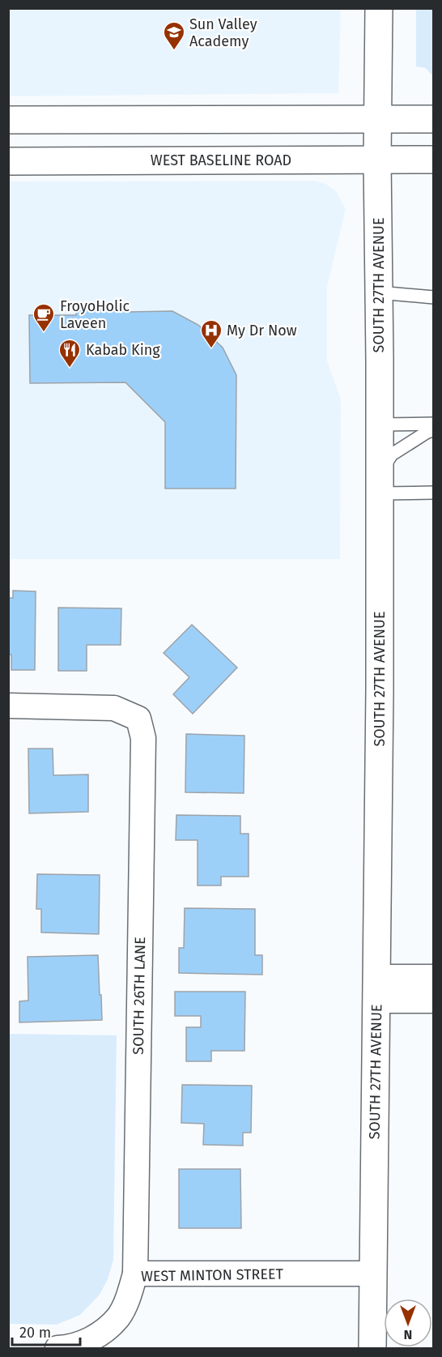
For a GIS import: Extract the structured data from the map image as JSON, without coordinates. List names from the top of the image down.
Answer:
{
  "streets": {
    "main road": ["WEST BASELINE ROAD", "SOUTH 27TH AVENUE"],
    "street": ["SOUTH 26TH LANE", "WEST MINTON STREET"]
  },
  "crossings": [
    ["WEST BASELINE ROAD", "SOUTH 27TH AVENUE"],
    ["SOUTH 27TH AVENUE", "WEST MINTON STREET"],
    ["SOUTH 26TH LANE", "WEST MINTON STREET"]
  ],
  "places": {
    "school or university": ["Sun Valley Academy"],
    "cafe": ["FroyoHolic Laveen"],
    "hospital": ["My Dr Now"],
    "restaurant": ["Kabab King"]
  },
  "scale_bar": "20 m",
  "north": "bottom"
}
